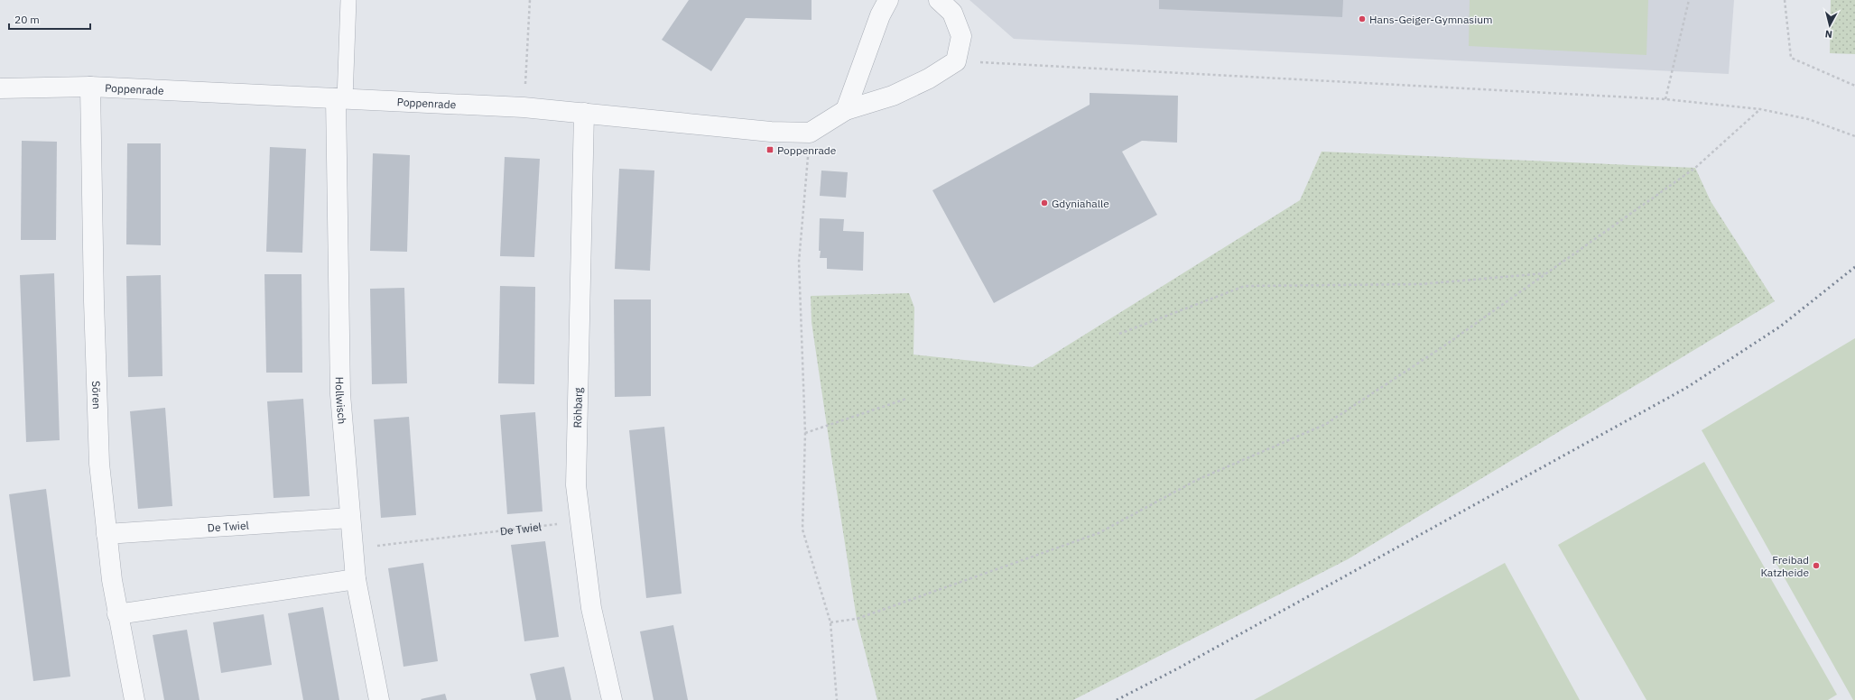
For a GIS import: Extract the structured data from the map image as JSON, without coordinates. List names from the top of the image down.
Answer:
{
  "streets": {
    "street": [
      "Poppenrade",
      "Sören",
      "Hollwisch",
      "Röhbarg",
      "De Twiel"
    ]
  },
  "crossings": [
    ["Poppenrade", "Sören"],
    ["Poppenrade", "Hollwisch"],
    ["Poppenrade", "Röhbarg"],
    ["Sören", "De Twiel"],
    ["Hollwisch", "De Twiel"],
    ["Röhbarg", "De Twiel"]
  ],
  "places": {
    "other": ["Hans-Geiger-Gymnasium", "Gdyniahalle", "Freibad Katzheide"],
    "transit": ["Poppenrade"]
  },
  "scale_bar": "20 m",
  "north": "bottom"
}
